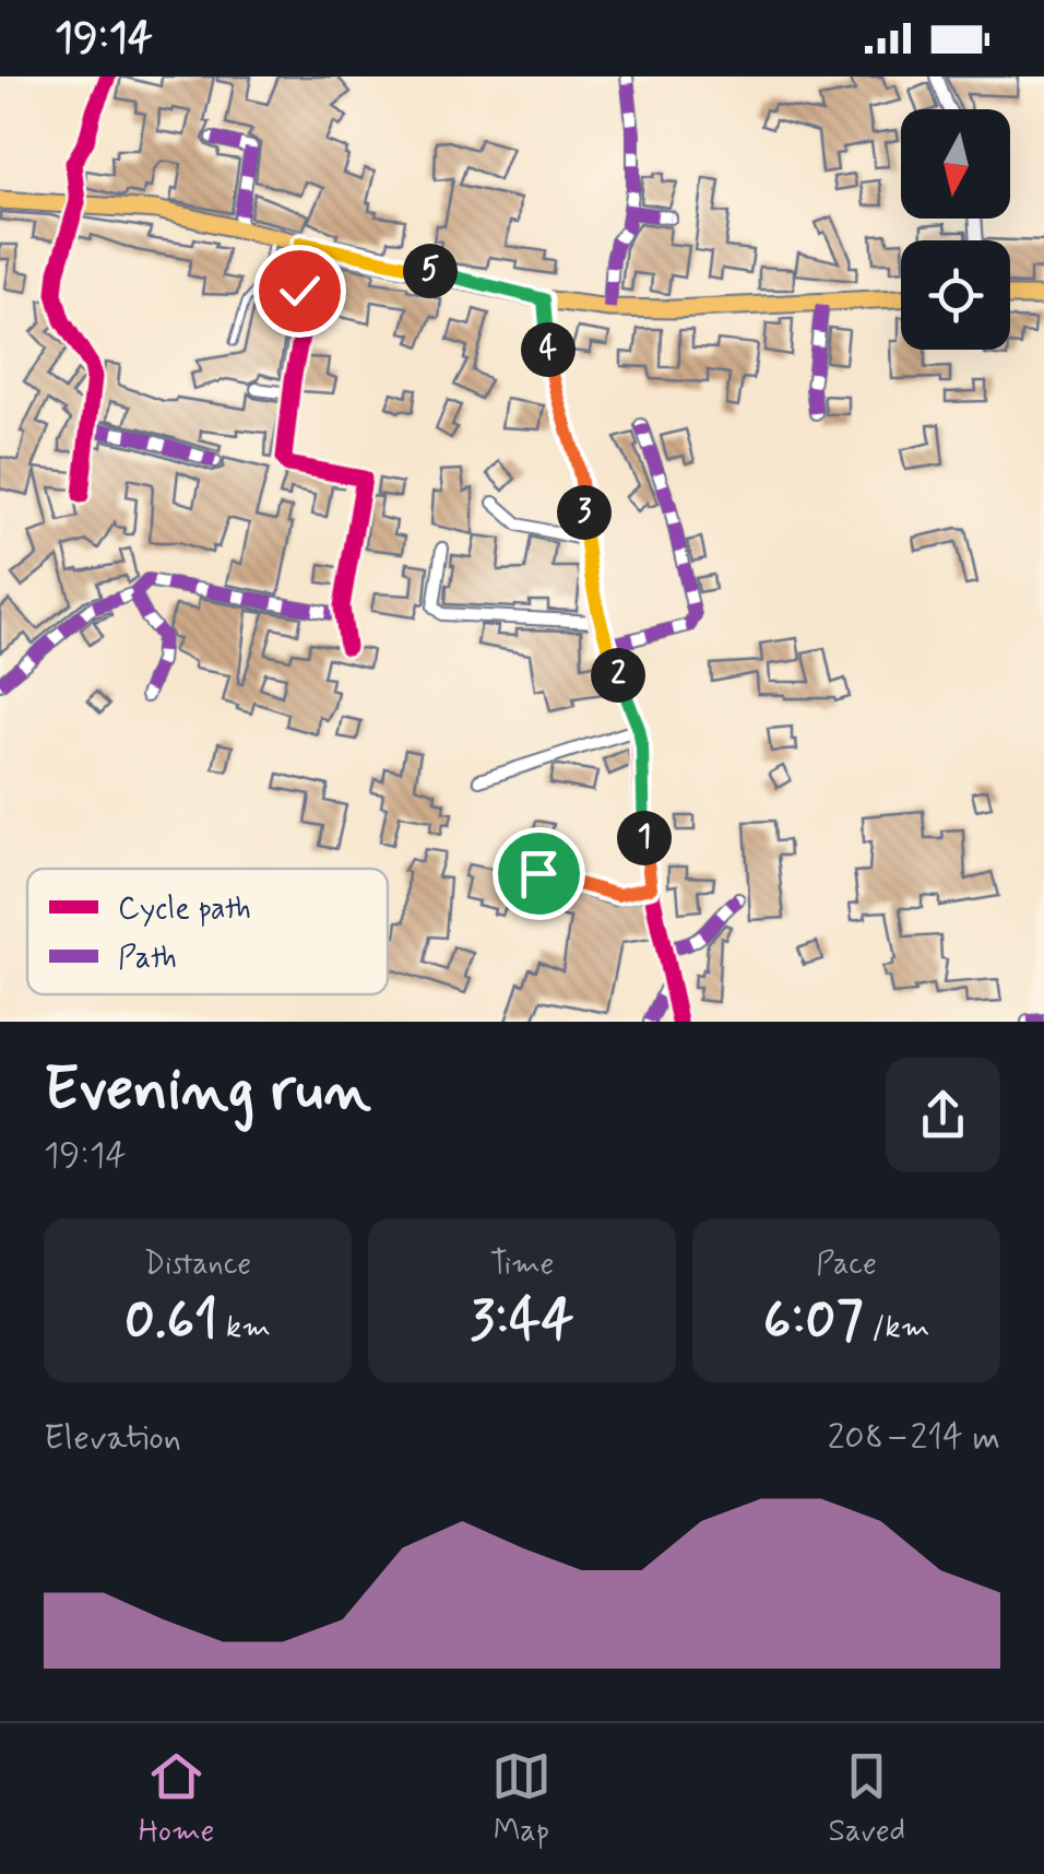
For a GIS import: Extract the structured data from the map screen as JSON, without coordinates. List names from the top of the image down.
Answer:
{
  "legend": ["Cycle path", "Path"],
  "north": "bottom",
  "page": {
    "status": "19:14",
    "pins": [
      "5",
      "4",
      "3",
      "2",
      "1"
    ],
    "heading": ["Evening run", "19:14"],
    "stats": [
      ["Distance", "0.61 km"],
      ["Time", "3:44"],
      ["Pace", "6:07 /km"]
    ],
    "chart": ["Elevation", "208–214 m"],
    "tabs": ["Home", "Map", "Saved"]
  }
}
